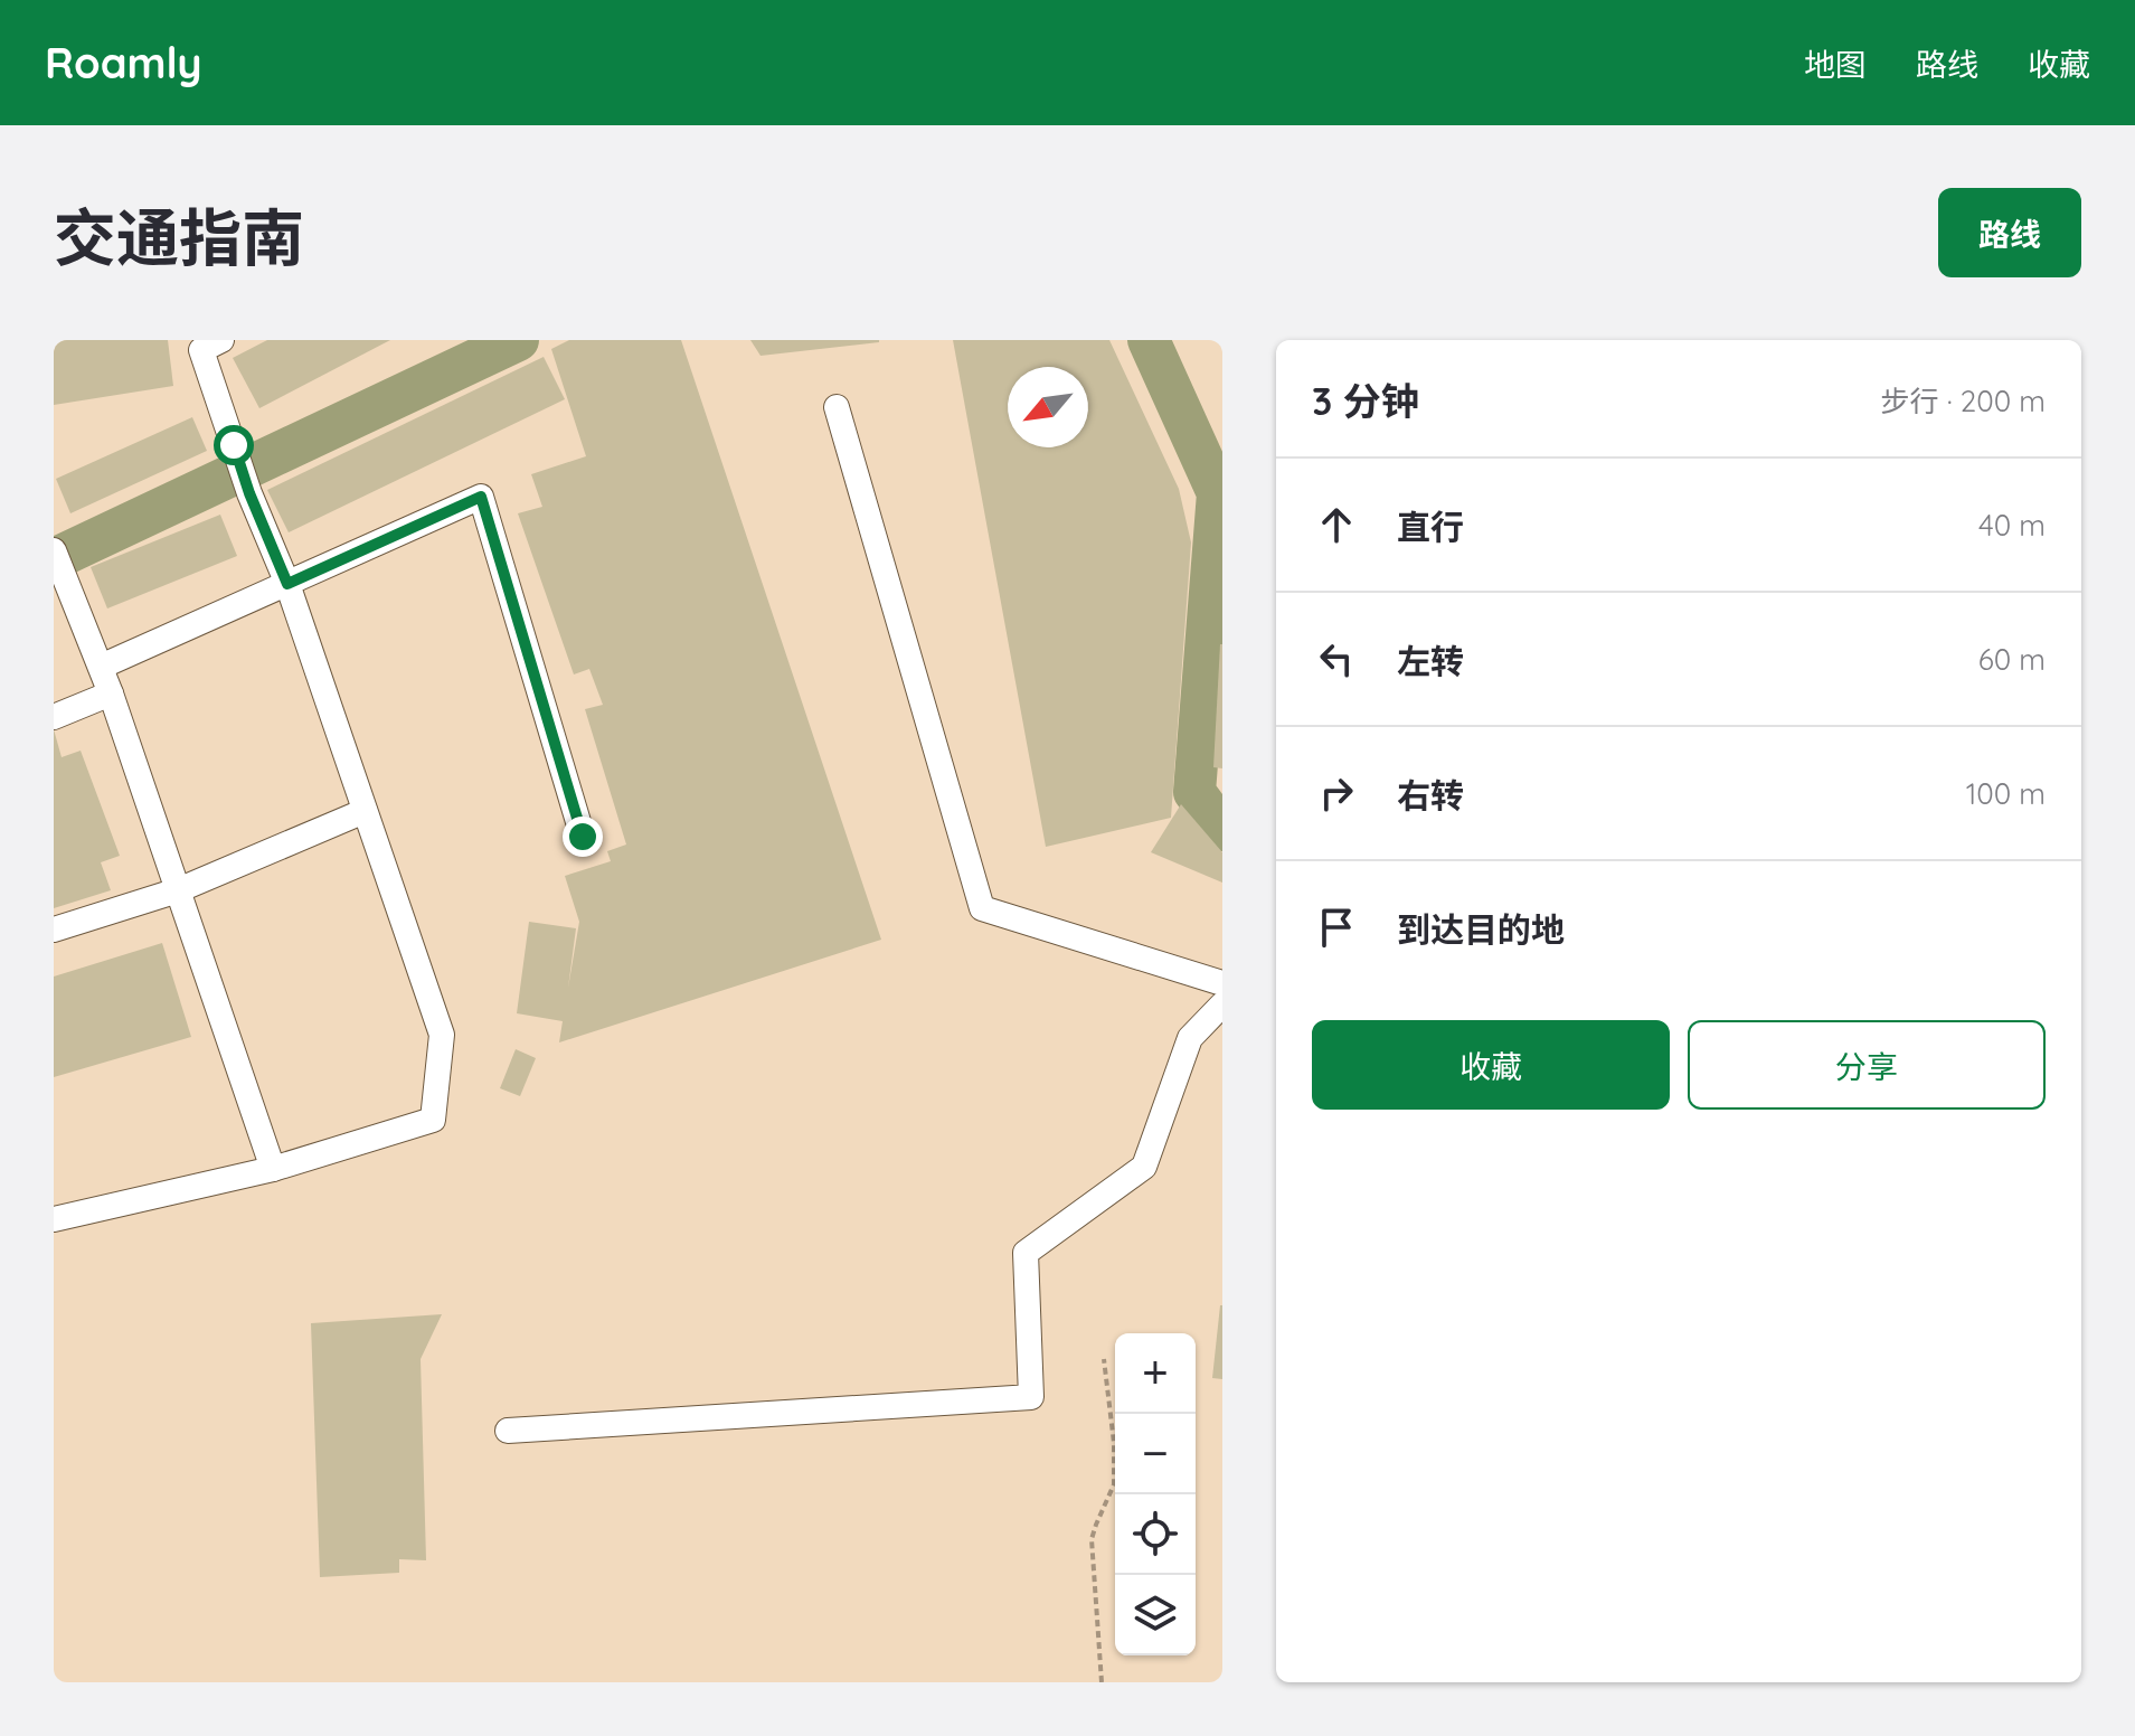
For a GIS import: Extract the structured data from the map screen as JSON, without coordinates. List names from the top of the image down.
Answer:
{
  "north": "bottom left",
  "page": {
    "header": "Roamly",
    "nav": ["地图", "路线", "收藏"],
    "title": "交通指南",
    "buttons": [
      "路线",
      ["收藏", "分享"]
    ],
    "heading": ["3 分钟", "步行 · 200 m"],
    "list": [
      ["直行", "40 m"],
      ["左转", "60 m"],
      ["右转", "100 m"],
      "到达目的地"
    ],
    "map_buttons": ["+", "−"]
  }
}
